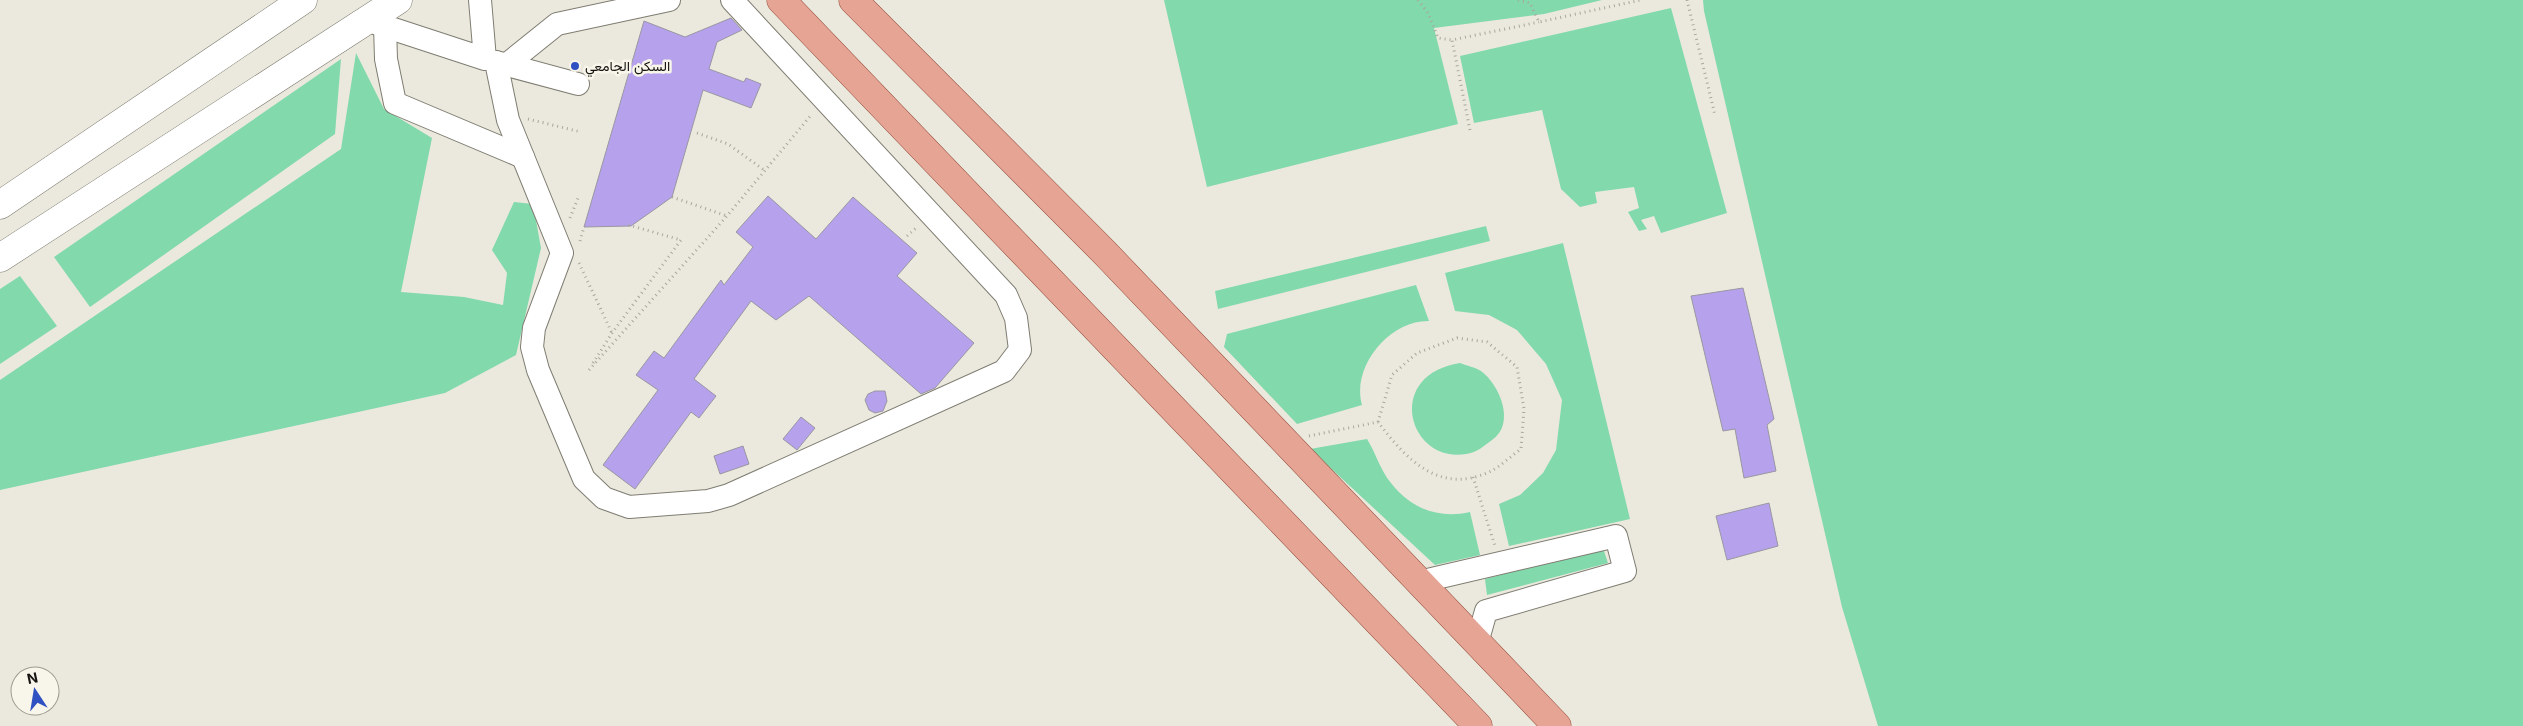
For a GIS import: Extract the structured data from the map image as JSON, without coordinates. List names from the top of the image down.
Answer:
{
  "places": ["السكن الجامعي"],
  "north": "top"
}
